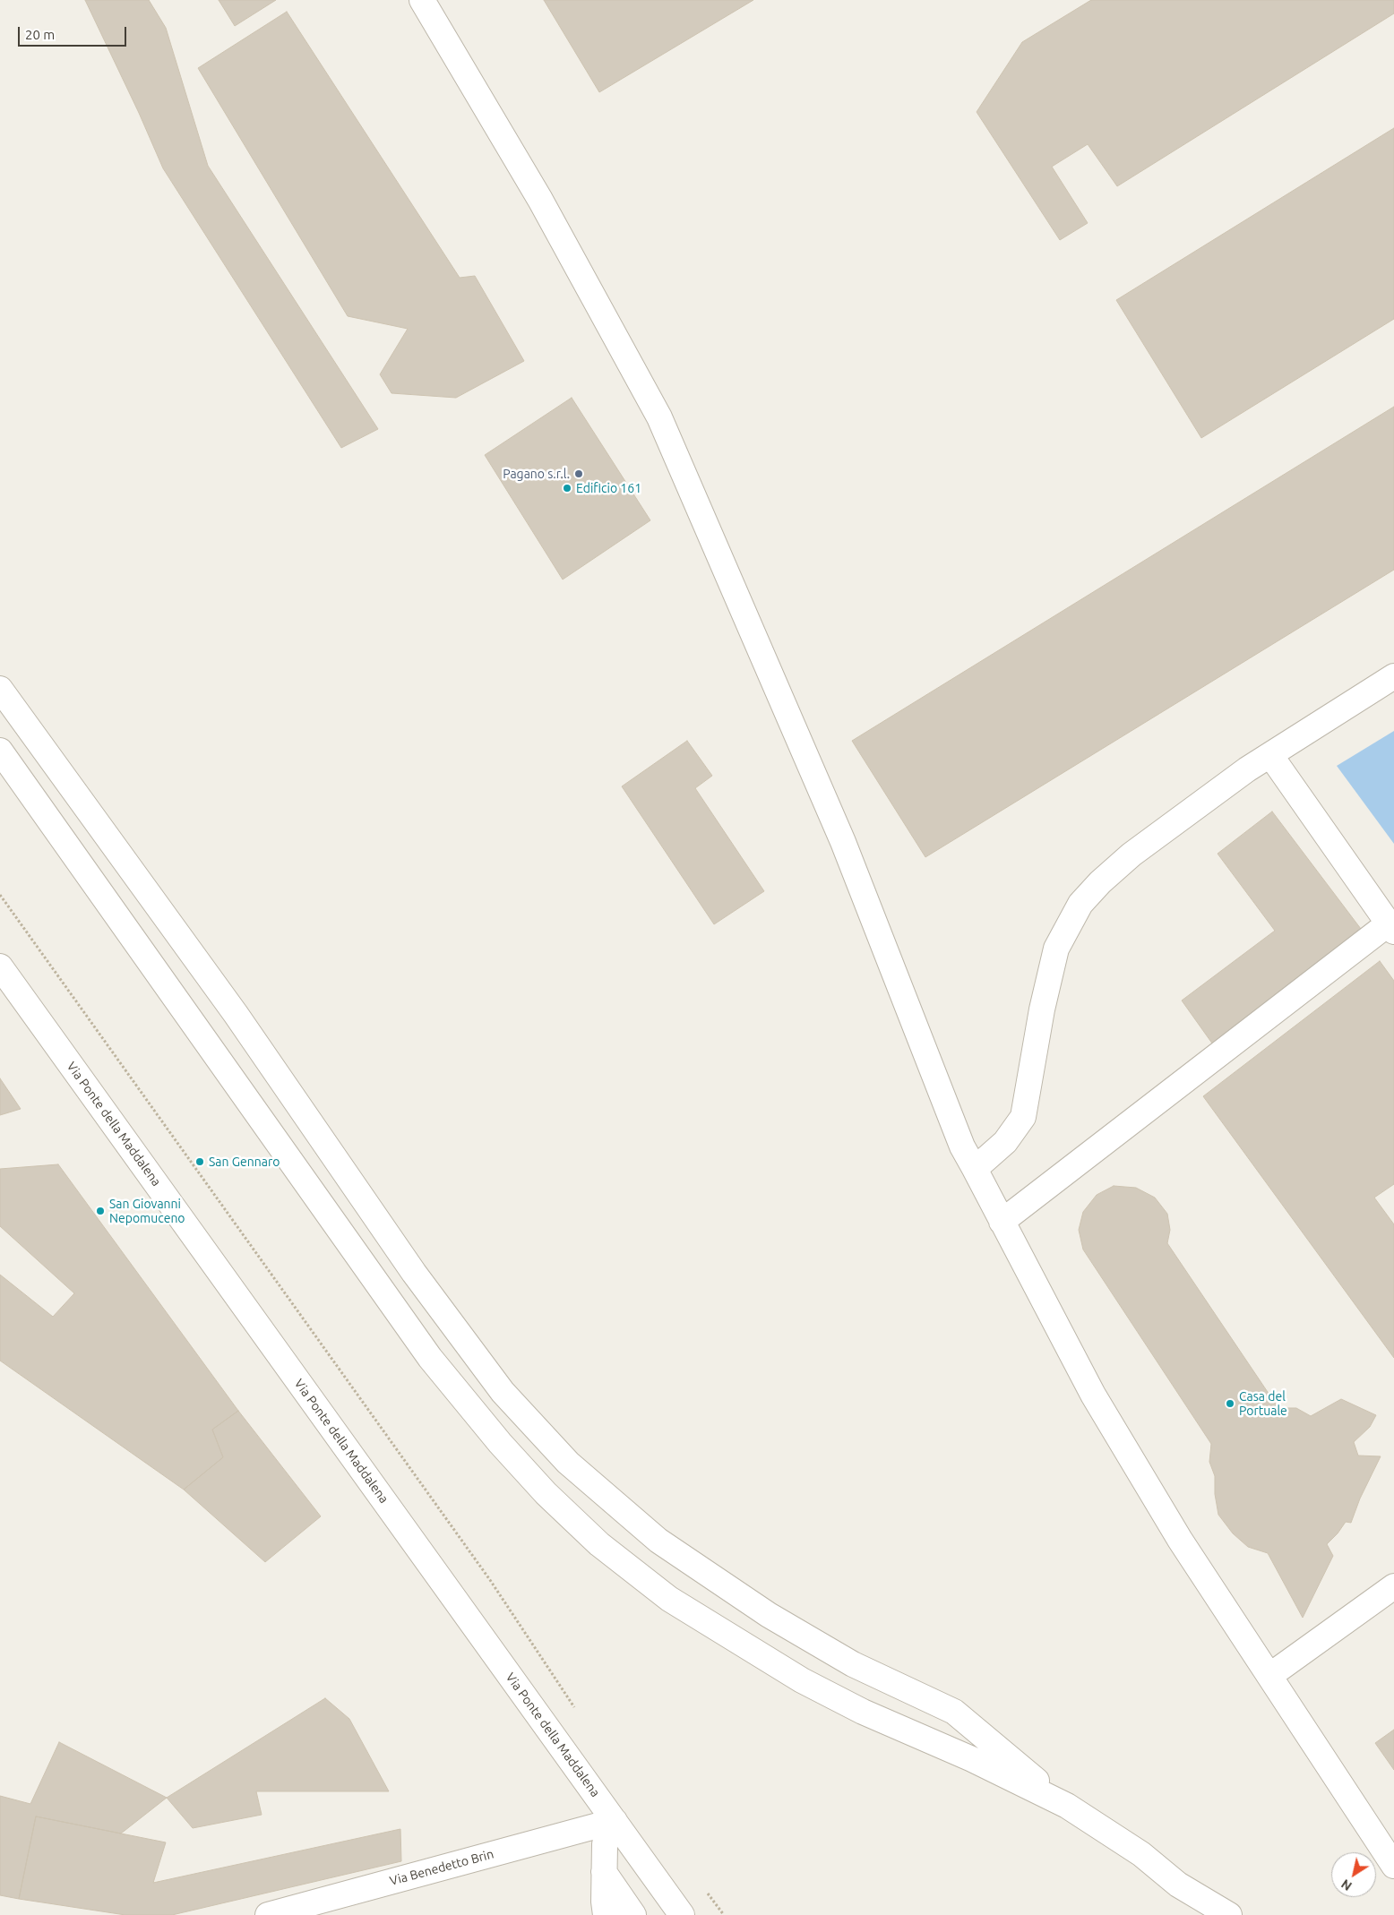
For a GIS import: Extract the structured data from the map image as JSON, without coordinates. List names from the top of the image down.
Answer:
{
  "streets": {
    "street": ["Via Ponte della Maddalena", "Via Benedetto Brin"]
  },
  "crossings": [
    ["Via Ponte della Maddalena", "Via Benedetto Brin"]
  ],
  "places": [
    "Pagano s.r.l.",
    "Edificio 161",
    "San Gennaro",
    "San Giovanni Nepomuceno",
    "Casa del Portuale"
  ],
  "scale_bar": "20 m",
  "north": "bottom left"
}
